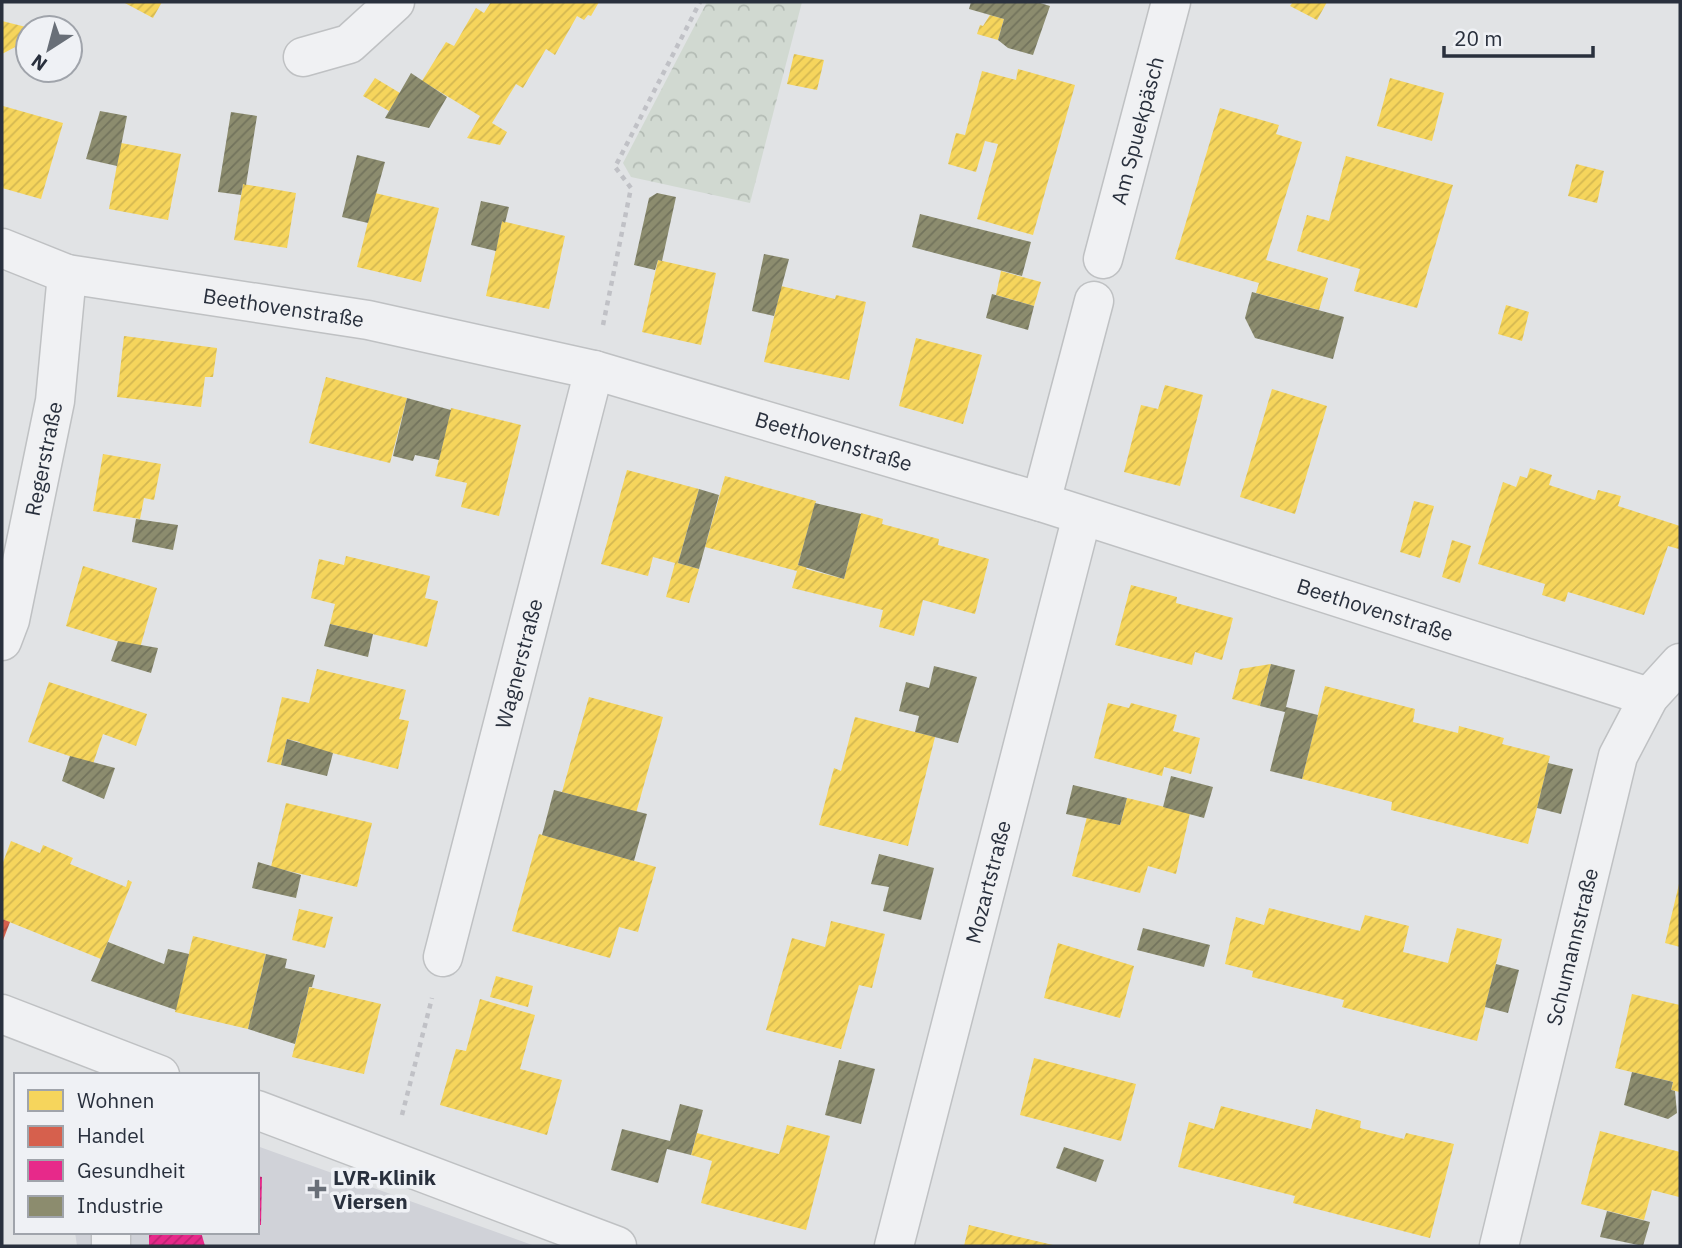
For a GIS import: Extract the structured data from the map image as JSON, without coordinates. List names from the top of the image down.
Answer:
{
  "streets": {
    "street": [
      "Am Spuekpäsch",
      "Beethovenstraße",
      "Regerstraße",
      "Wagnerstraße",
      "Mozartstraße",
      "Schumannstraße"
    ]
  },
  "crossings": [
    ["Beethovenstraße", "Regerstraße"],
    ["Beethovenstraße", "Wagnerstraße"],
    ["Beethovenstraße", "Mozartstraße"],
    ["Beethovenstraße", "Schumannstraße"]
  ],
  "places": {
    "health": ["LVR-Klinik Viersen"]
  },
  "legend": [
    "Wohnen",
    "Handel",
    "Gesundheit",
    "Industrie"
  ],
  "scale_bar": "20 m",
  "north": "bottom left"
}
